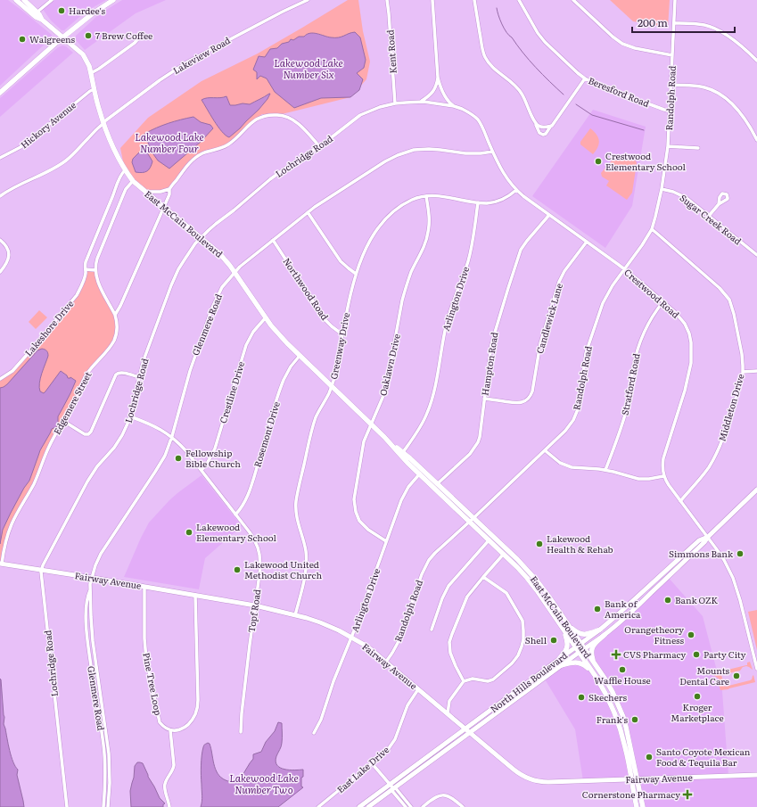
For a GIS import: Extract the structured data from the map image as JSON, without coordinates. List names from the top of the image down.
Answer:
{
  "streets": {
    "main road": ["East McCain Boulevard"],
    "street": [
      "Kent Road",
      "Lakeview Road",
      "Beresford Road",
      "Randolph Road",
      "Hickory Avenue",
      "Lochridge Road",
      "Sugar Creek Road",
      "Northwood Road",
      "Crestwood Road",
      "Arlington Drive",
      "Candlewick Lane",
      "Glenmere Road",
      "Lakeshore Drive",
      "Greenway Drive",
      "Hampton Road",
      "Oaklawn Drive",
      "Stratford Road",
      "Crestline Drive",
      "Edgemere Street",
      "Middleton Drive",
      "Rosemont Drive",
      "Fairway Avenue",
      "Topf Road",
      "North Hills Boulevard",
      "Pine Tree Loop",
      "East Lake Drive"
    ]
  },
  "crossings": [
    ["Kent Road", "Lochridge Road"],
    ["Lakeview Road", "East McCain Boulevard"],
    ["Beresford Road", "Randolph Road"],
    ["Randolph Road", "Sugar Creek Road"],
    ["Randolph Road", "East McCain Boulevard"],
    ["Randolph Road", "Crestwood Road"],
    ["Randolph Road", "Middleton Drive"],
    ["Randolph Road", "Fairway Avenue"],
    ["Hickory Avenue", "East McCain Boulevard"],
    ["Lochridge Road", "East McCain Boulevard"],
    ["Lochridge Road", "Crestwood Road"],
    ["Lochridge Road", "Fairway Avenue"],
    ["Lochridge Road", "Topf Road"],
    ["East McCain Boulevard", "Arlington Drive"],
    ["East McCain Boulevard", "Glenmere Road"],
    ["East McCain Boulevard", "Lakeshore Drive"],
    ["East McCain Boulevard", "Greenway Drive"],
    ["East McCain Boulevard", "Hampton Road"],
    ["East McCain Boulevard", "Oaklawn Drive"],
    ["East McCain Boulevard", "Crestline Drive"],
    ["East McCain Boulevard", "Rosemont Drive"],
    ["East McCain Boulevard", "Fairway Avenue"],
    ["East McCain Boulevard", "North Hills Boulevard"],
    ["Northwood Road", "Glenmere Road"],
    ["Northwood Road", "Greenway Drive"],
    ["Crestwood Road", "Candlewick Lane"],
    ["Crestwood Road", "Glenmere Road"],
    ["Crestwood Road", "Greenway Drive"],
    ["Crestwood Road", "Hampton Road"],
    ["Crestwood Road", "Stratford Road"],
    ["Arlington Drive", "Greenway Drive"],
    ["Arlington Drive", "Oaklawn Drive"],
    ["Arlington Drive", "Fairway Avenue"],
    ["Candlewick Lane", "Hampton Road"],
    ["Glenmere Road", "Fairway Avenue"],
    ["Glenmere Road", "Topf Road"],
    ["Greenway Drive", "Oaklawn Drive"],
    ["Greenway Drive", "Fairway Avenue"],
    ["Crestline Drive", "Topf Road"],
    ["Edgemere Street", "Fairway Avenue"],
    ["Rosemont Drive", "Topf Road"],
    ["Fairway Avenue", "Topf Road"],
    ["Fairway Avenue", "North Hills Boulevard"],
    ["Fairway Avenue", "Pine Tree Loop"],
    ["Fairway Avenue", "East Lake Drive"]
  ],
  "water": ["Lakewood Lake Number Six", "Lakewood Lake Number Four", "Lakewood Lake Number Two"],
  "places": {
    "other": [
      "Hardee's",
      "7 Brew Coffee",
      "Walgreens",
      "Crestwood Elementary School",
      "Fellowship Bible Church",
      "Lakewood Elementary School",
      "Lakewood Health & Rehab",
      "Simmons Bank",
      "Lakewood United Methodist Church",
      "Bank OZK",
      "Bank of America",
      "Orangetheory Fitness",
      "Shell",
      "Party City",
      "Waffle House",
      "Mounts Dental Care",
      "Kroger Marketplace",
      "Skechers",
      "Frank's",
      "Santo Coyote Mexican Food & Tequila Bar"
    ],
    "health": ["CVS Pharmacy", "Cornerstone Pharmacy"]
  },
  "scale_bar": "200 m"
}
